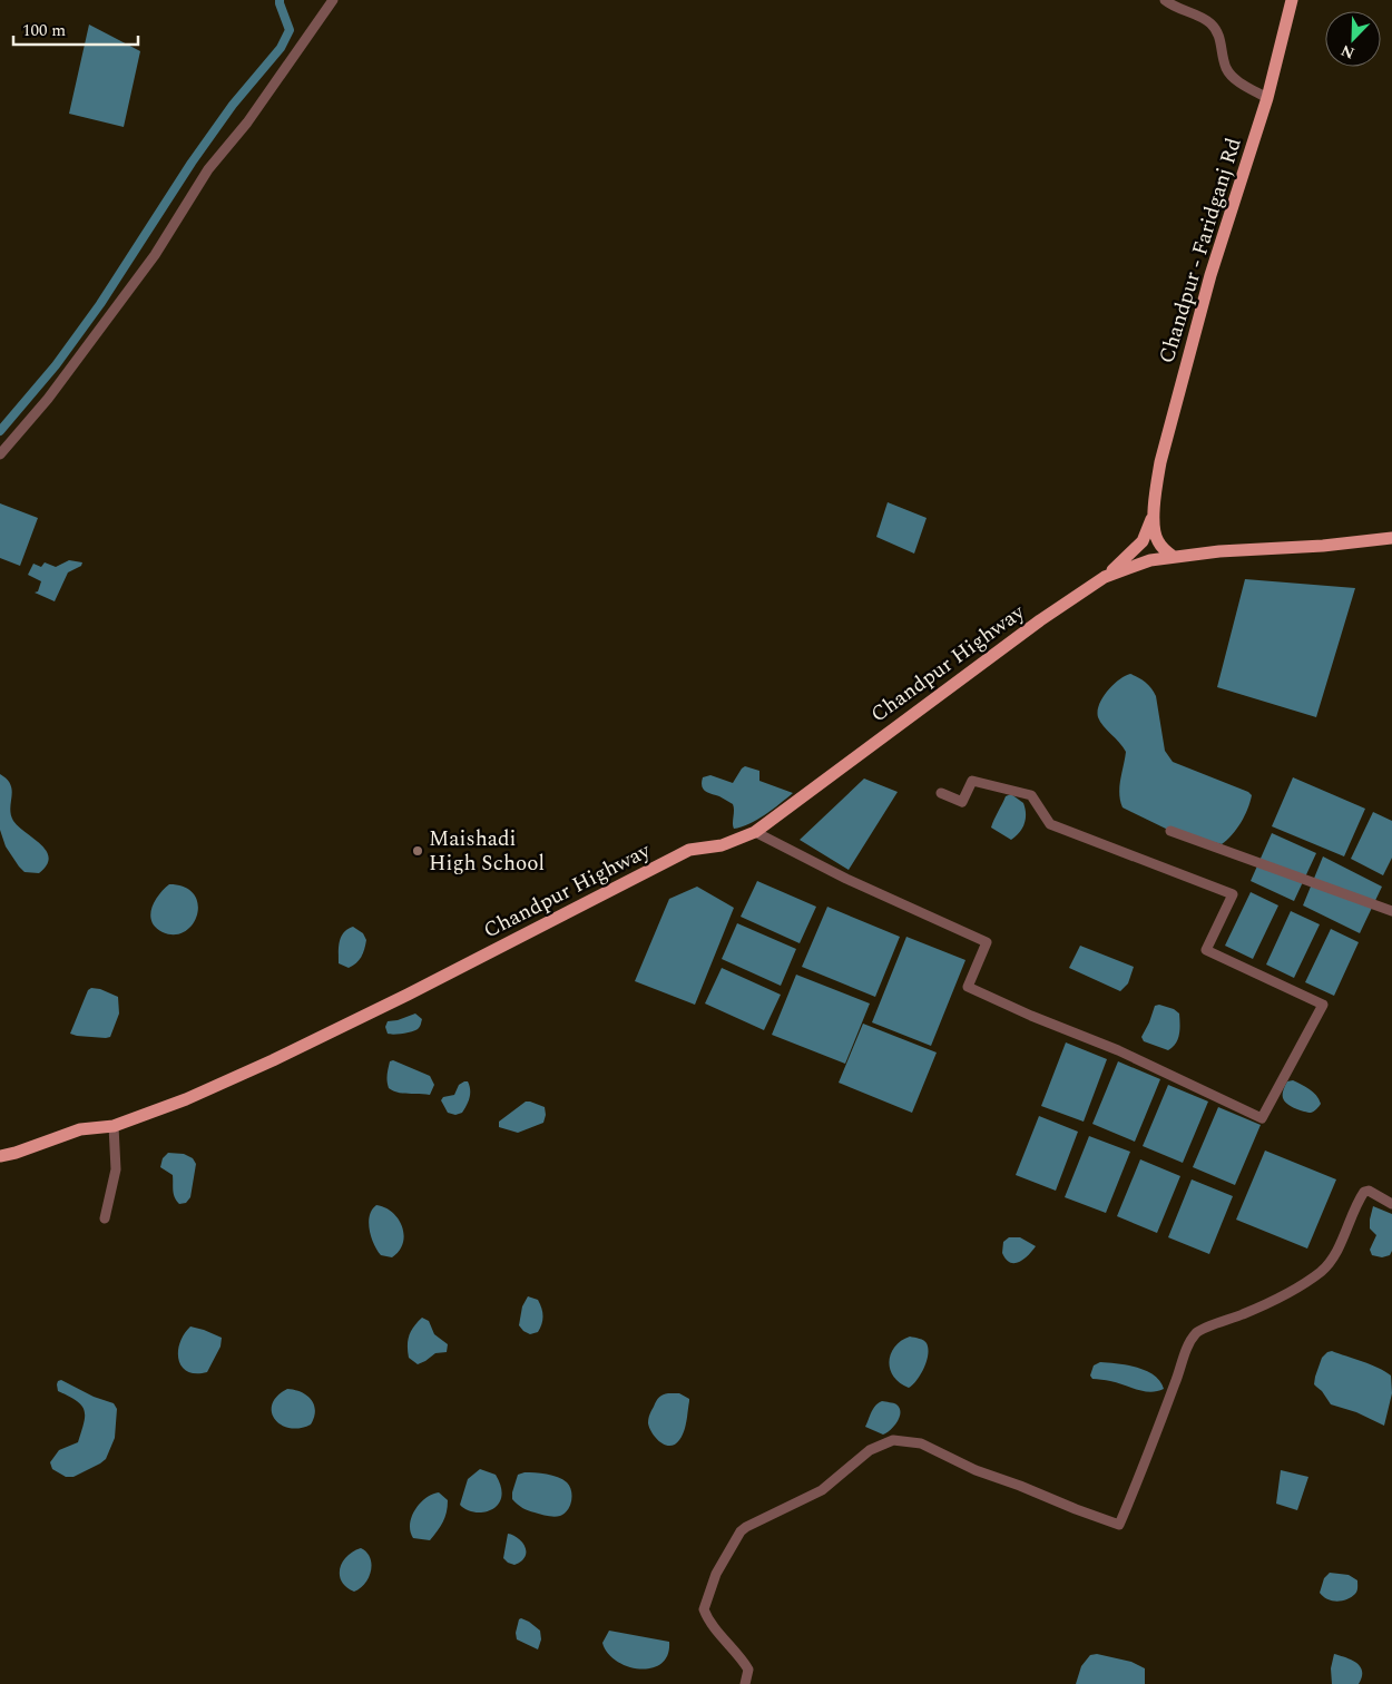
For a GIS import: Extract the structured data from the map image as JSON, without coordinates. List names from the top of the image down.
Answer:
{
  "streets": {
    "main road": ["Chandpur - Faridganj Rd", "Chandpur Highway"]
  },
  "places": ["Maishadi High School"],
  "scale_bar": "100 m",
  "north": "bottom left"
}
